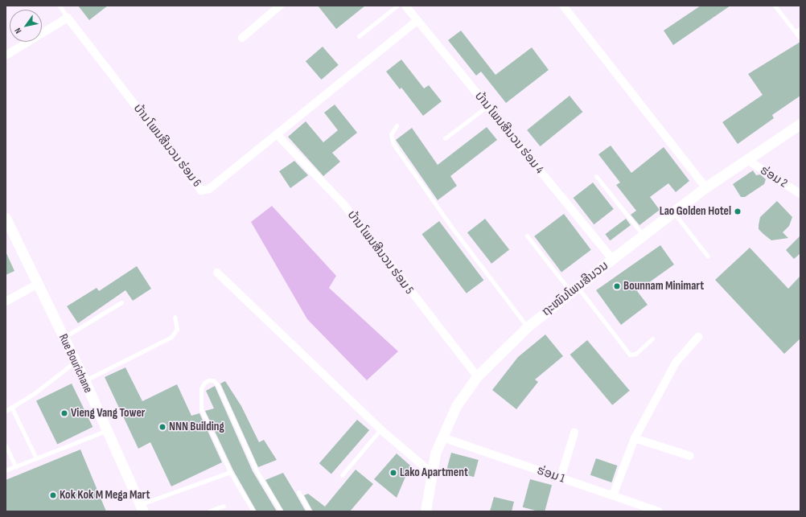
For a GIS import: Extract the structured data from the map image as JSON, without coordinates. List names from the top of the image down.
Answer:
{
  "streets": {
    "street": [
      "ບ້ານ ໂພນສີນວນ ຮ່ອມ 4",
      "ບ້ານ ໂພນສີນວນ ຮ່ອມ 6",
      "ຮ່ອມ 2",
      "ບ້ານ ໂພນສີນວນ ຮ່ອມ 5",
      "ຖະໜົນໂພນສີນວນ",
      "Rue Bourichane",
      "ຮ່ອມ 1"
    ]
  },
  "crossings": [
    ["ບ້ານ ໂພນສີນວນ ຮ່ອມ 4", "ບ້ານ ໂພນສີນວນ ຮ່ອມ 6"],
    ["ບ້ານ ໂພນສີນວນ ຮ່ອມ 4", "ຖະໜົນໂພນສີນວນ"],
    ["ບ້ານ ໂພນສີນວນ ຮ່ອມ 6", "ບ້ານ ໂພນສີນວນ ຮ່ອມ 5"],
    ["ຮ່ອມ 2", "ຖະໜົນໂພນສີນວນ"],
    ["ບ້ານ ໂພນສີນວນ ຮ່ອມ 5", "ຖະໜົນໂພນສີນວນ"],
    ["ຖະໜົນໂພນສີນວນ", "ຮ່ອມ 1"]
  ],
  "places": [
    "Lao Golden Hotel",
    "Bounnam Minimart",
    "Vieng Vang Tower",
    "NNN Building",
    "Lako Apartment",
    "Kok Kok M Mega Mart"
  ],
  "north": "bottom left"
}
